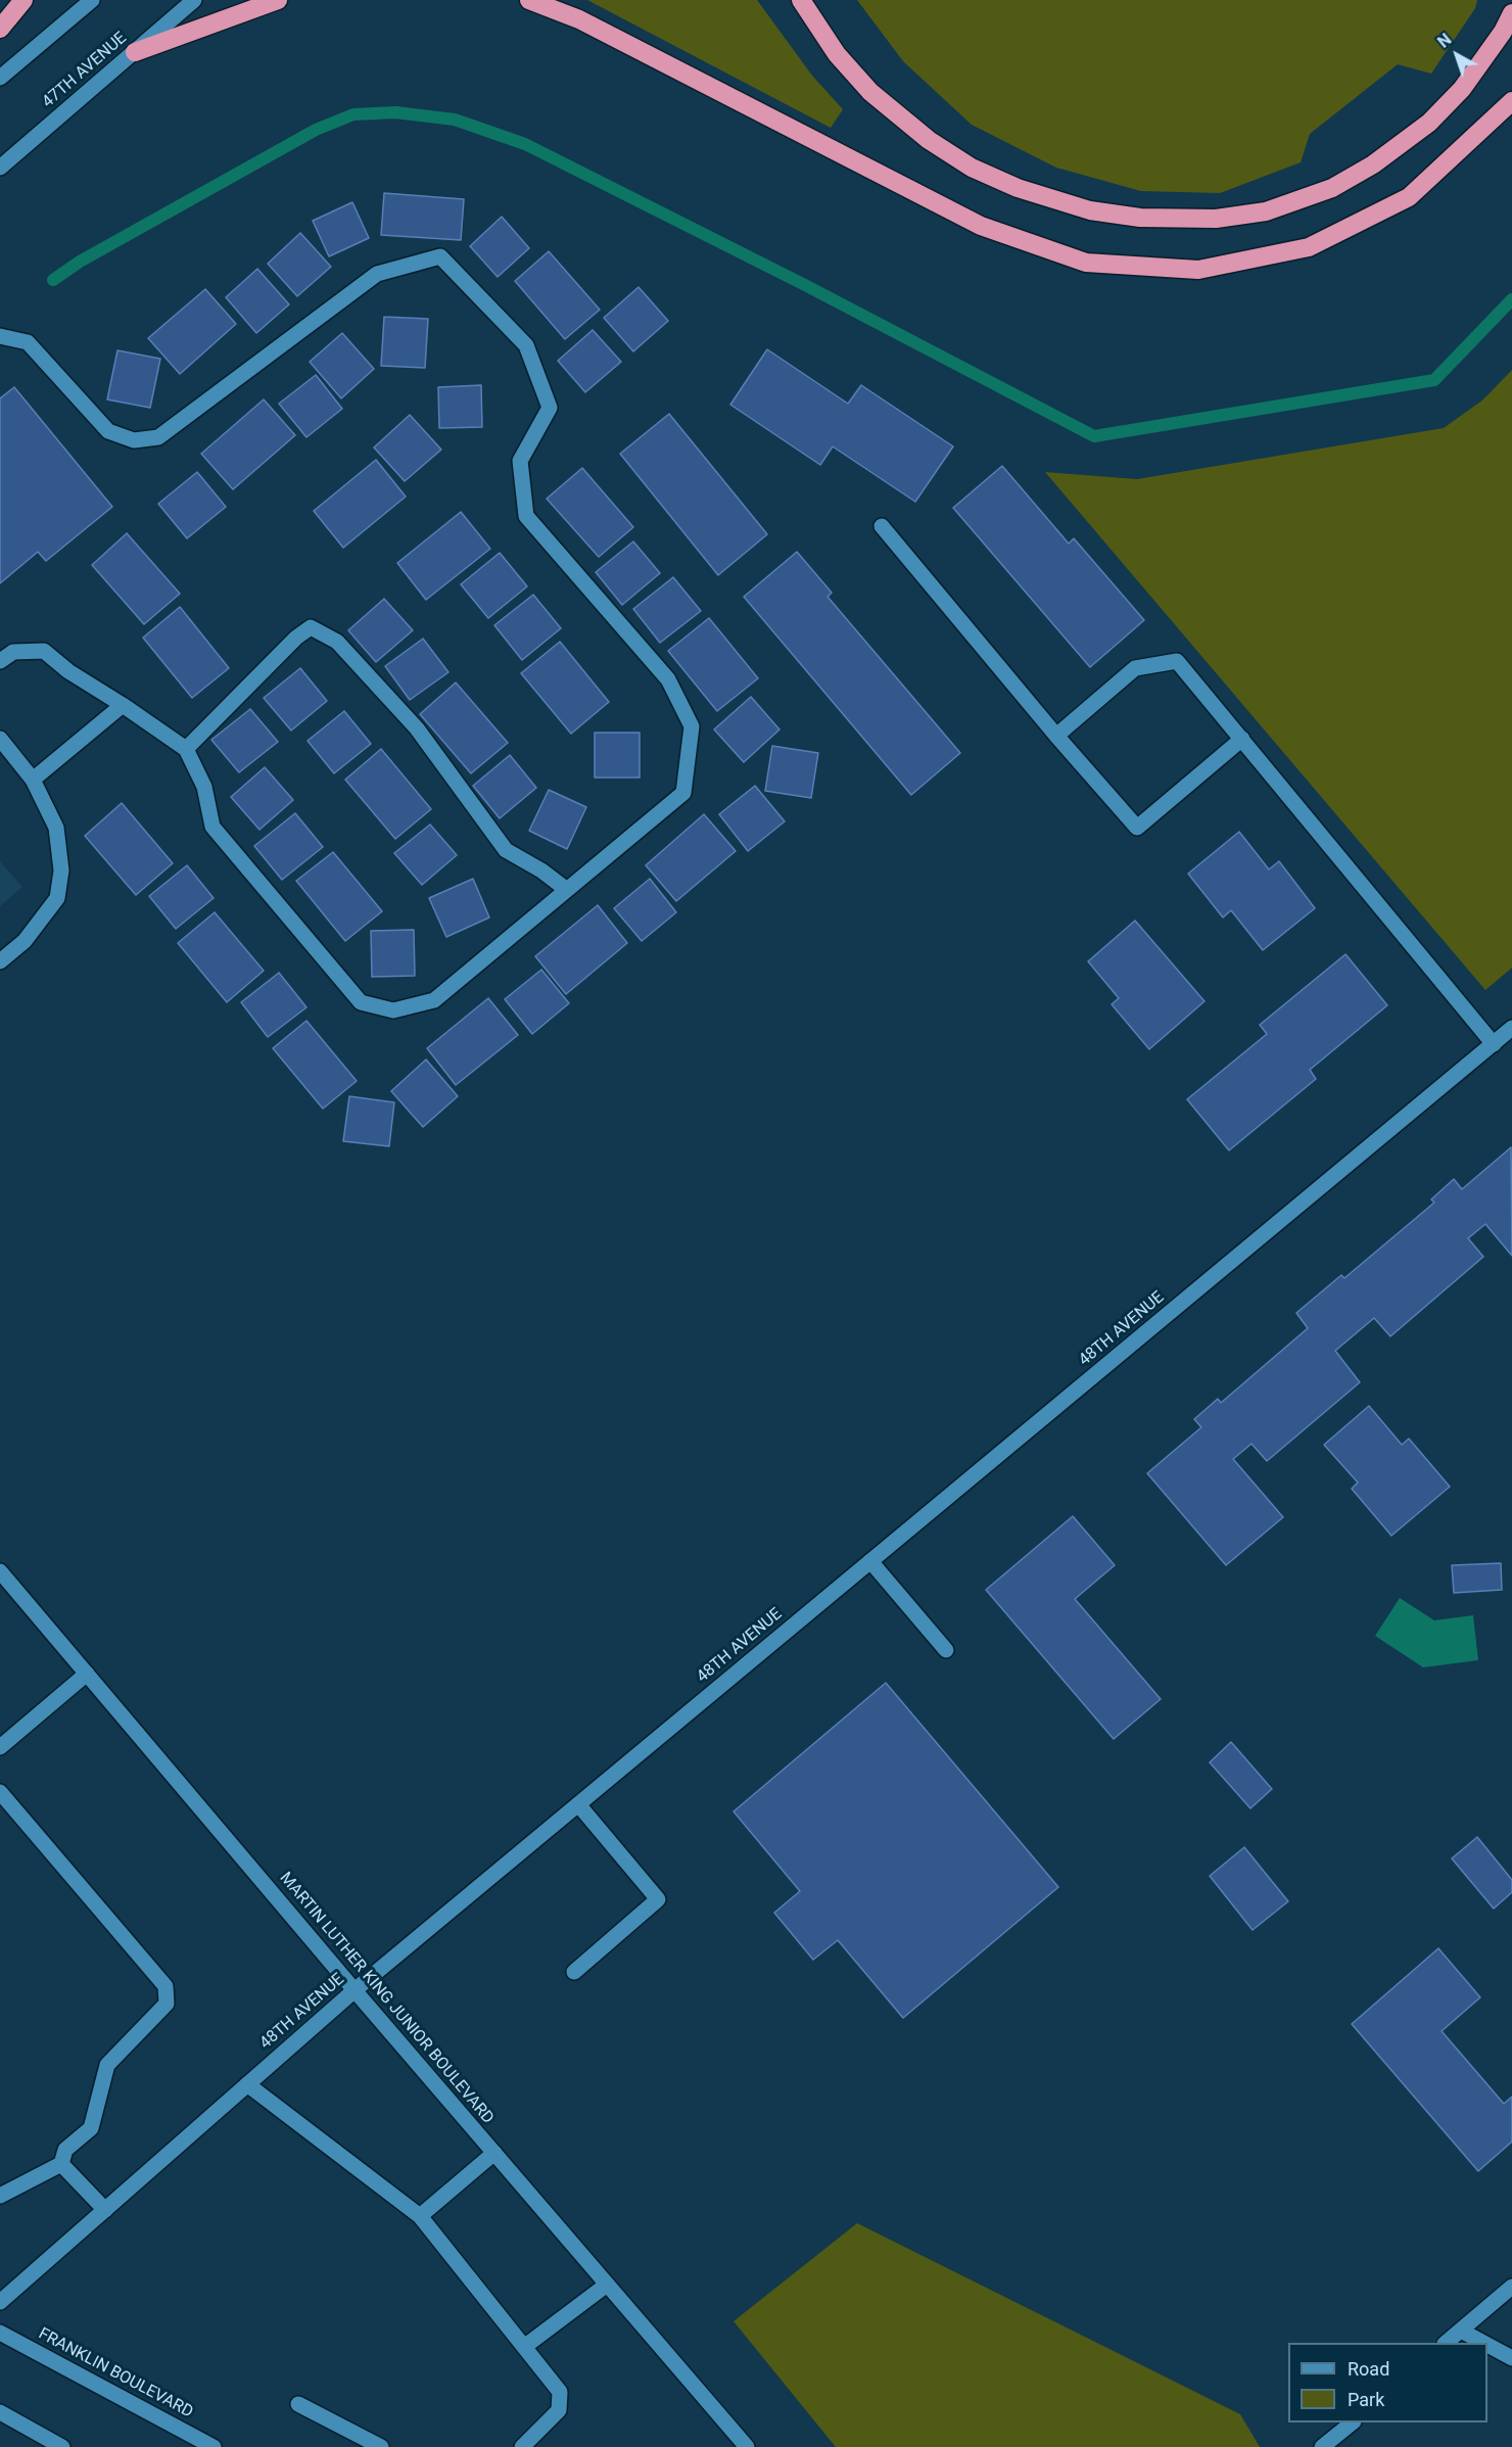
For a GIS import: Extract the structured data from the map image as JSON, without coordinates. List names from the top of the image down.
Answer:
{
  "streets": {
    "street": [
      "47TH AVENUE",
      "48TH AVENUE",
      "MARTIN LUTHER KING JUNIOR BOULEVARD",
      "FRANKLIN BOULEVARD"
    ]
  },
  "crossings": [
    ["48TH AVENUE", "MARTIN LUTHER KING JUNIOR BOULEVARD"]
  ],
  "legend": ["Road", "Park"],
  "north": "top left"
}
